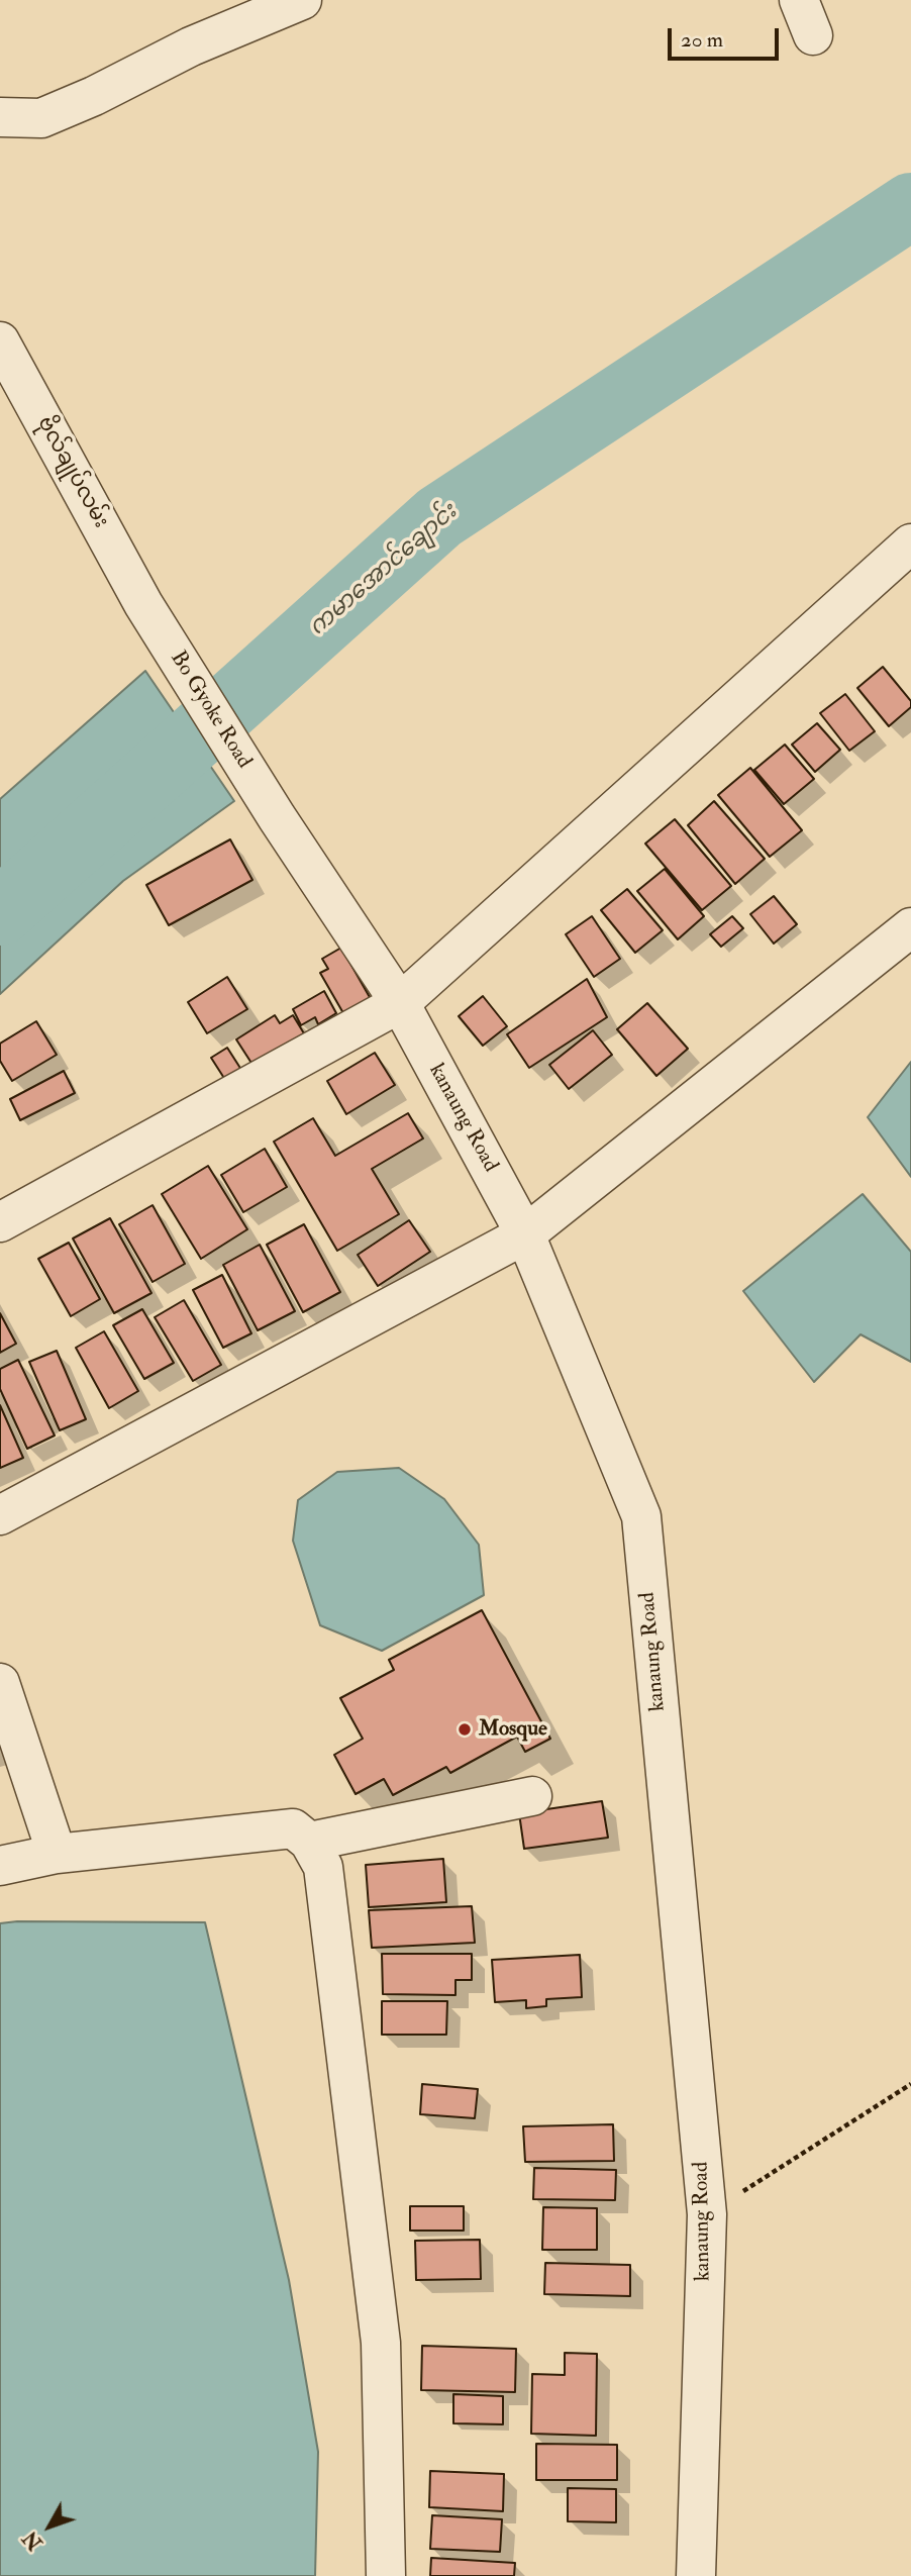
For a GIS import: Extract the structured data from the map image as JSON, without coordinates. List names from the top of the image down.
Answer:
{
  "streets": {
    "street": ["ဗိုလ်ချုပ်လမ်း", "Bo Gyoke Road", "kanaung Road"]
  },
  "crossings": [
    ["ဗိုလ်ချုပ်လမ်း", "Bo Gyoke Road"],
    ["Bo Gyoke Road", "kanaung Road"]
  ],
  "water": ["ကမာအောင်ချောင်း"],
  "places": ["Mosque"],
  "scale_bar": "20 m",
  "north": "bottom left"
}
